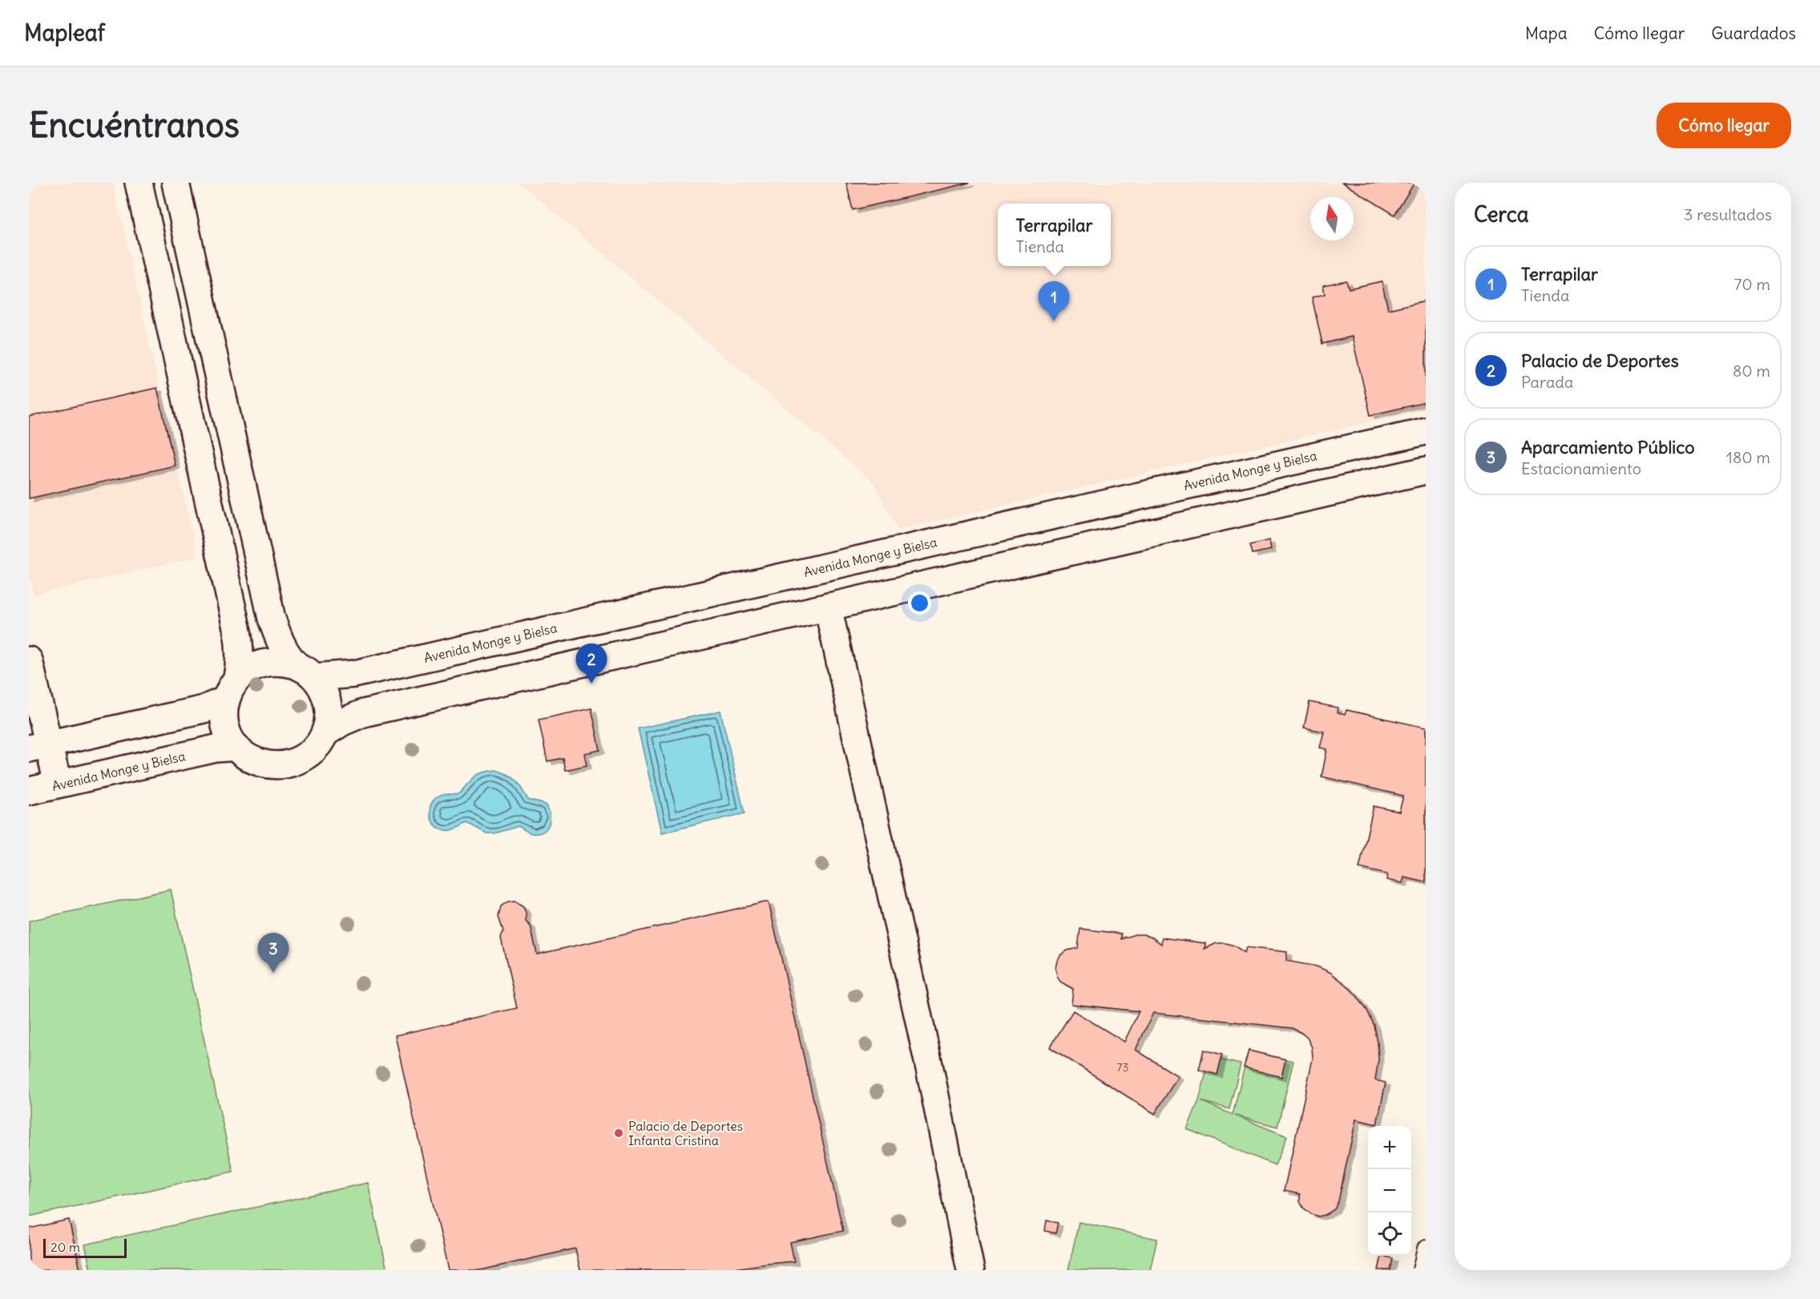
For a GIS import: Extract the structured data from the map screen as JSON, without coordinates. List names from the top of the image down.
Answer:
{
  "streets": {
    "street": ["Avenida Monge y Bielsa"]
  },
  "places": ["Palacio de Deportes Infanta Cristina"],
  "house_numbers": ["73"],
  "scale_bar": "20 m",
  "north": "top",
  "page": {
    "header": "Mapleaf",
    "nav": ["Mapa", "Cómo llegar", "Guardados"],
    "buttons": "Cómo llegar",
    "title": "Encuéntranos",
    "heading": ["Cerca", "3 resultados"],
    "popup": ["Terrapilar", "Tienda"],
    "list": [
      {
        "mark": "1",
        "name": "Terrapilar",
        "note": "Tienda",
        "value": "70 m"
      },
      {
        "mark": "2",
        "name": "Palacio de Deportes",
        "note": "Parada",
        "value": "80 m"
      },
      {
        "mark": "3",
        "name": "Aparcamiento Público",
        "note": "Estacionamiento",
        "value": "180 m"
      }
    ],
    "pins": ["1", "2", "3"],
    "map_buttons": ["+", "−"],
    "scale": "20 m"
  }
}
